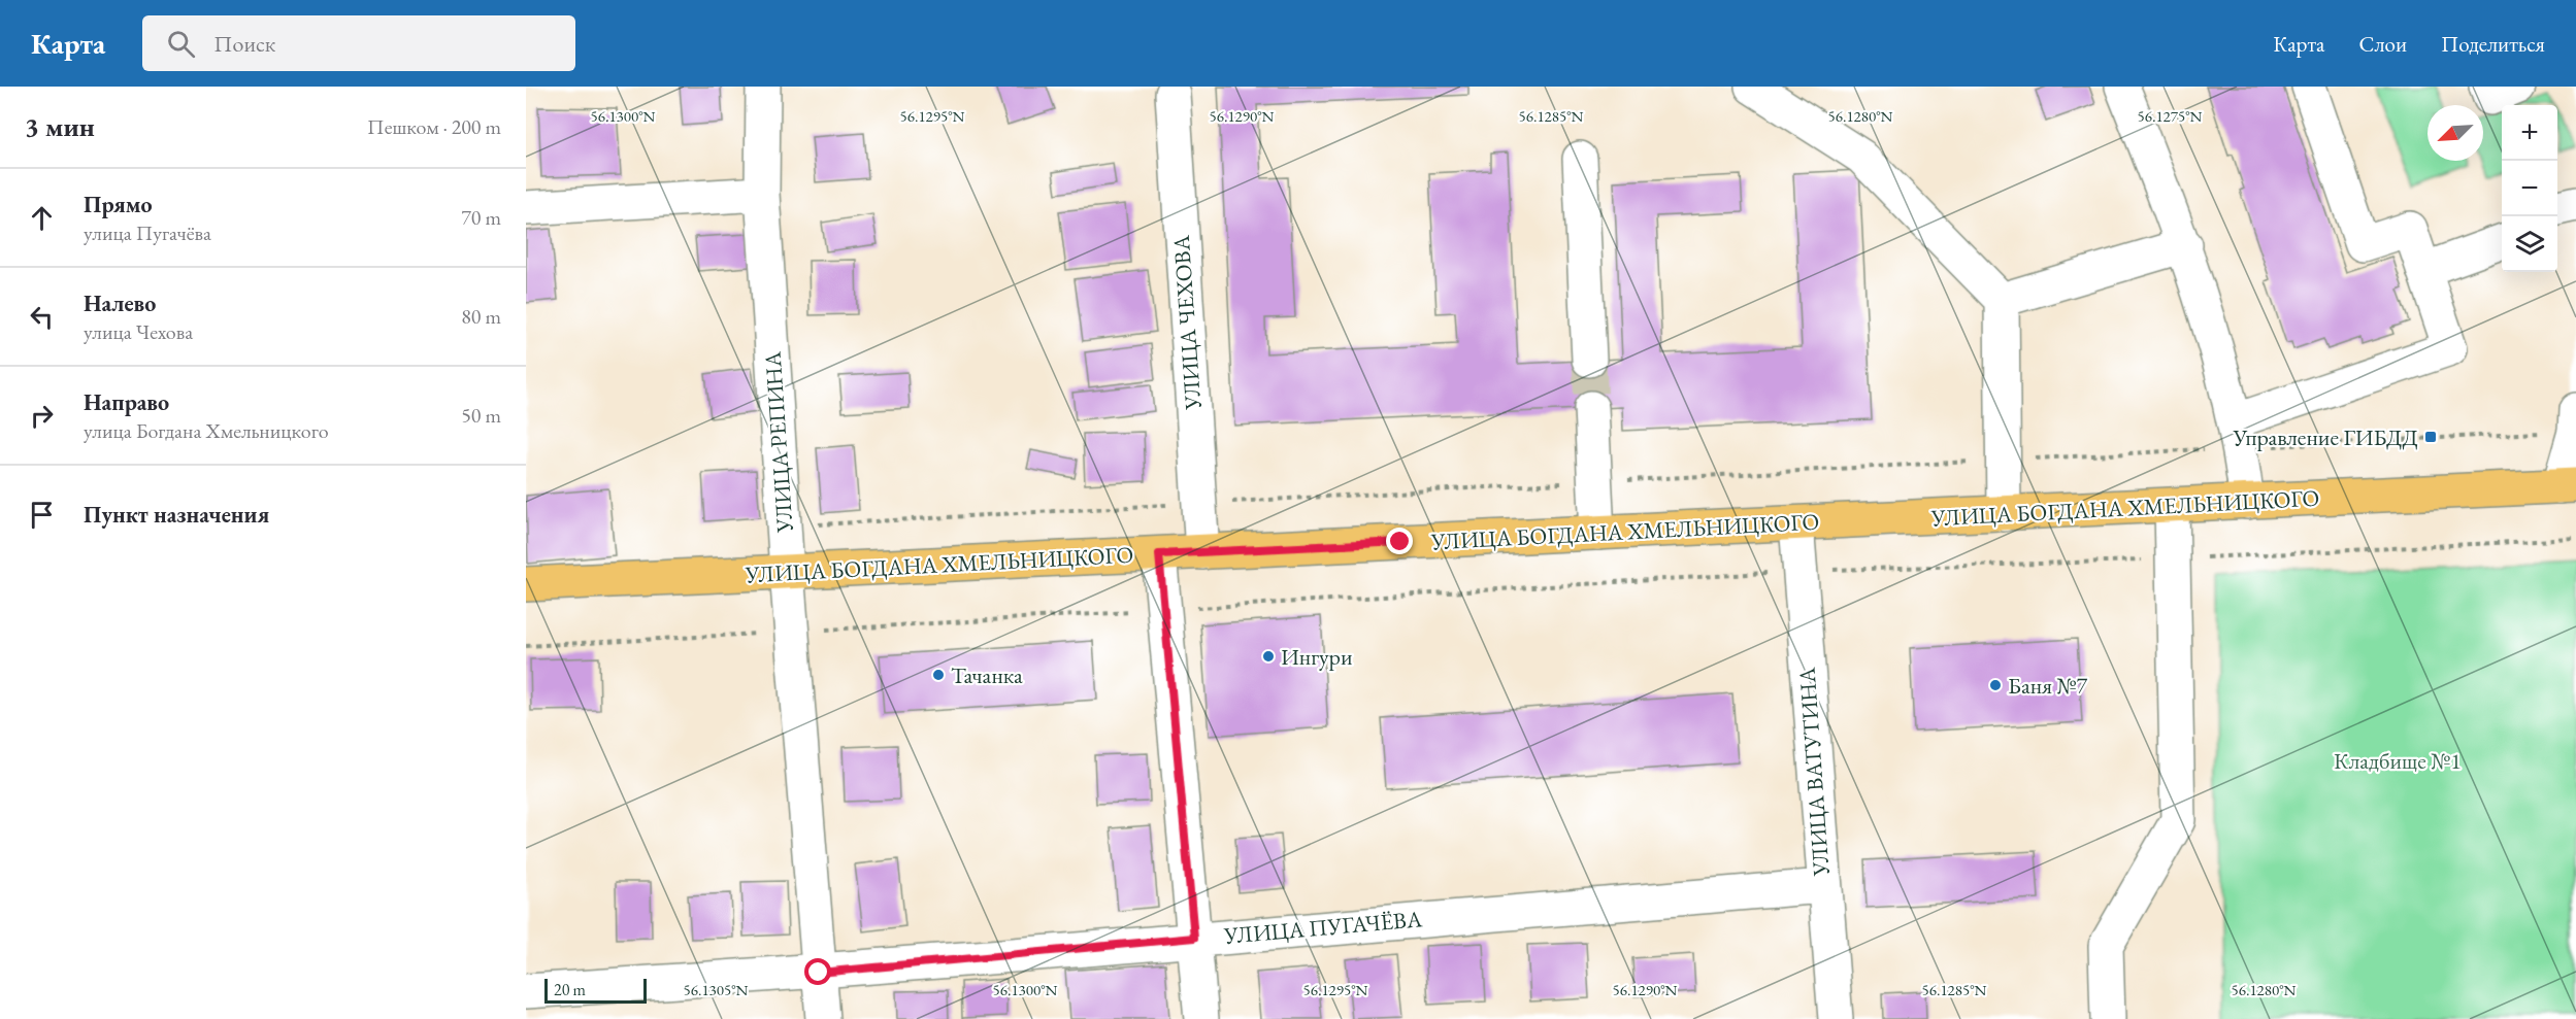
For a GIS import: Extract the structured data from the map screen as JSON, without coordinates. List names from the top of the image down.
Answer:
{
  "streets": {
    "main road": ["УЛИЦА БОГДАНА ХМЕЛЬНИЦКОГО"],
    "street": [
      "УЛИЦА ЧЕХОВА",
      "УЛИЦА РЕПИНА",
      "УЛИЦА ВАТУТИНА",
      "УЛИЦА ПУГАЧЁВА"
    ]
  },
  "crossings": [
    ["УЛИЦА ЧЕХОВА", "УЛИЦА БОГДАНА ХМЕЛЬНИЦКОГО"],
    ["УЛИЦА РЕПИНА", "УЛИЦА БОГДАНА ХМЕЛЬНИЦКОГО"],
    ["УЛИЦА РЕПИНА", "УЛИЦА ПУГАЧЁВА"],
    ["УЛИЦА БОГДАНА ХМЕЛЬНИЦКОГО", "УЛИЦА ВАТУТИНА"],
    ["УЛИЦА ВАТУТИНА", "УЛИЦА ПУГАЧЁВА"]
  ],
  "parks": ["Кладбище №1"],
  "places": {
    "transit": ["Управление ГИБДД"],
    "other": ["Ингури", "Тачанка", "Баня №7"]
  },
  "scale_bar": "20 m",
  "north": "bottom left",
  "page": {
    "header": "Карта",
    "search": "Поиск",
    "nav": ["Карта", "Слои", "Поделиться"],
    "heading": ["3 мин", "Пешком · 200 m"],
    "map_buttons": ["+", "−"],
    "list": [
      ["Прямо", "улица Пугачёва", "70 m"],
      ["Налево", "улица Чехова", "80 m"],
      ["Направо", "улица Богдана Хмельницкого", "50 m"],
      "Пункт назначения"
    ],
    "scale": "20 m"
  },
  "coordinates": [
    "56.1300°N",
    "56.1295°N",
    "56.1290°N",
    "56.1280°N",
    "56.1285°N",
    "56.1275°N",
    "56.1305°N"
  ]
}
